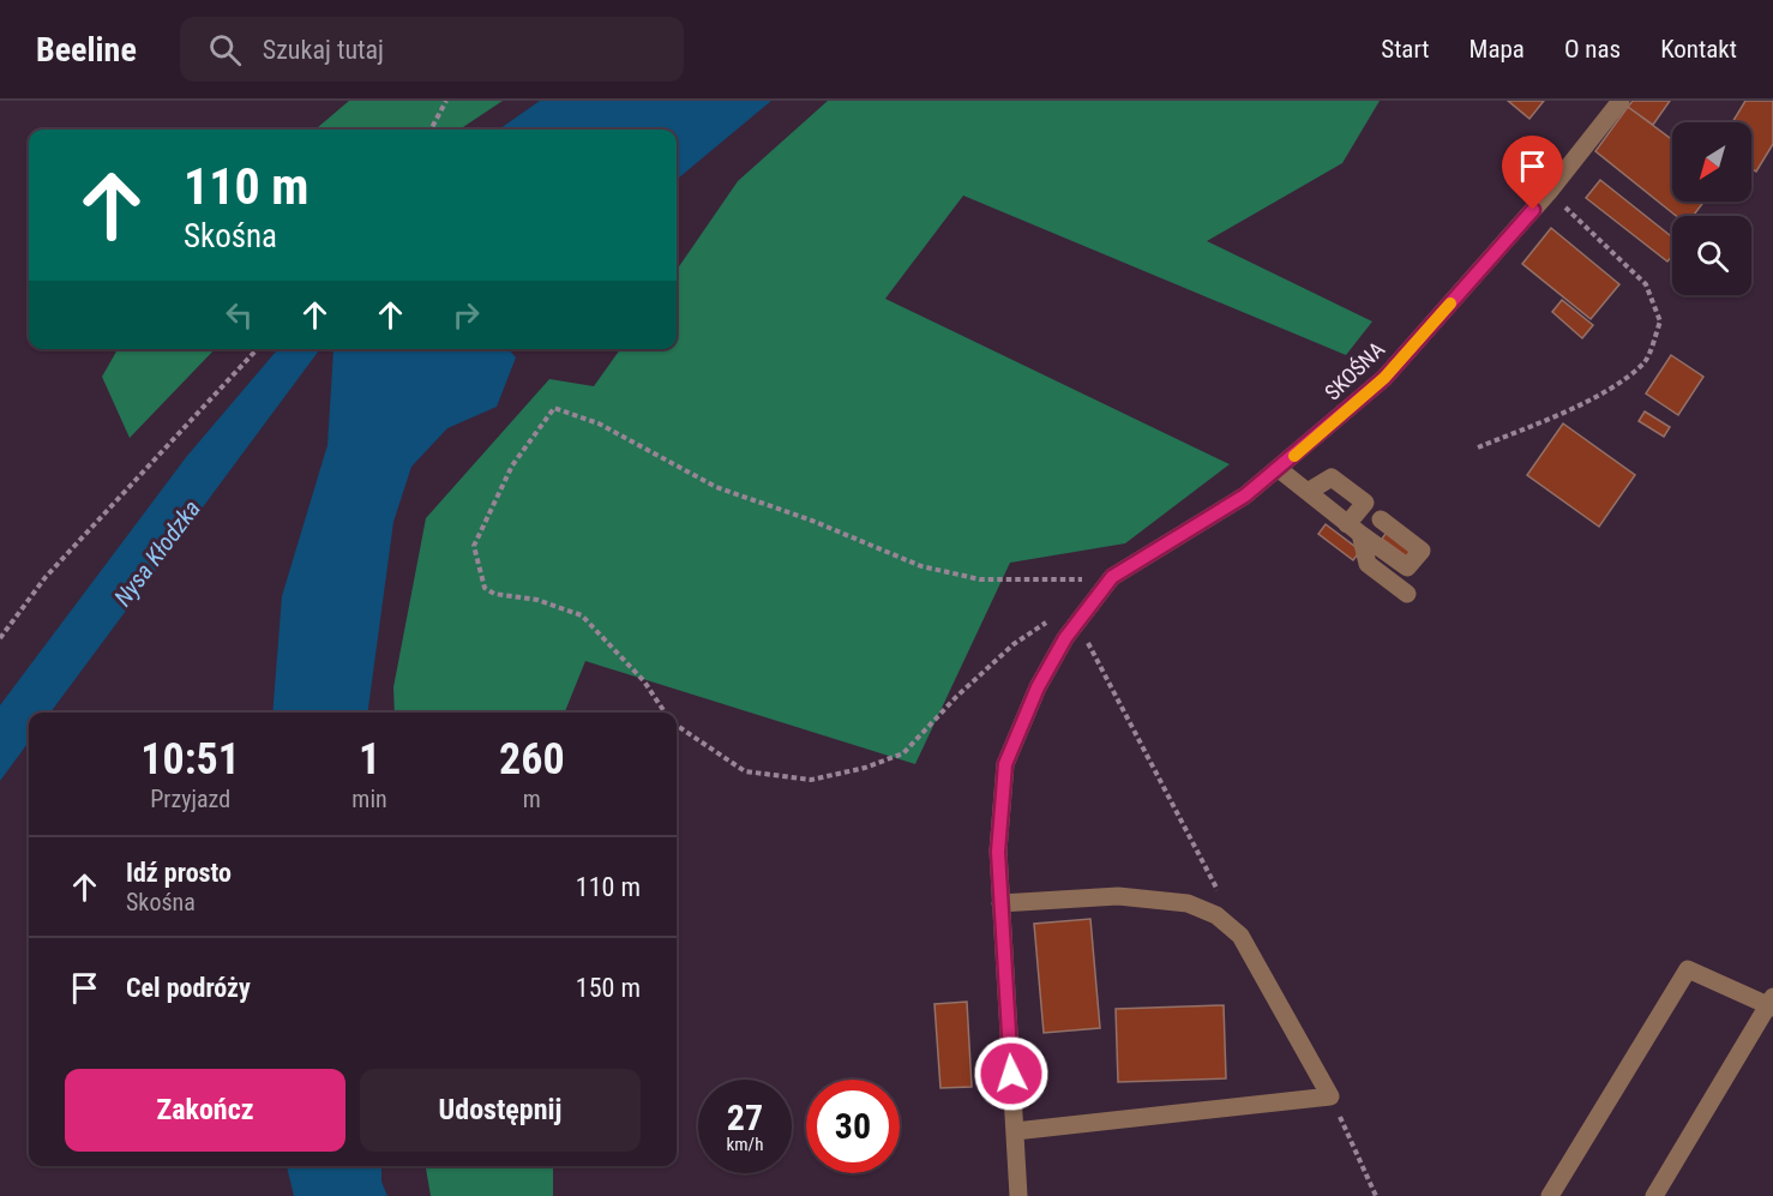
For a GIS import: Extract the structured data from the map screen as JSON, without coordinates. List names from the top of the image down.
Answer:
{
  "streets": {
    "street": ["SKOŚNA"]
  },
  "water": ["Nysa Kłodzka"],
  "north": "bottom left",
  "page": {
    "header": "Beeline",
    "search": "Szukaj tutaj",
    "nav": [
      "Start",
      "Mapa",
      "O nas",
      "Kontakt"
    ],
    "turn": ["110 m", "Skośna"],
    "eta": [
      "10:51",
      "Przyjazd",
      "1",
      "min",
      "260",
      "m"
    ],
    "list": [
      {
        "name": "Idź prosto",
        "note": "Skośna",
        "value": "110 m"
      },
      {
        "name": "Cel podróży",
        "value": "150 m"
      }
    ],
    "buttons": ["Zakończ", "Udostępnij"],
    "speed": "27 km/h",
    "limit": "30"
  }
}
